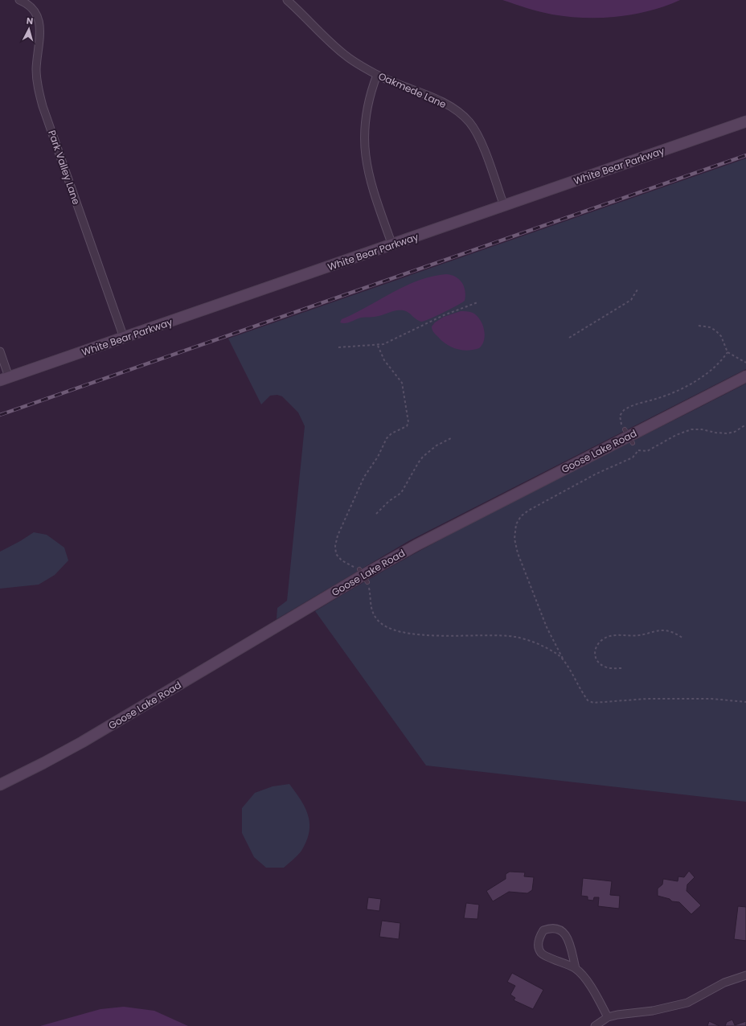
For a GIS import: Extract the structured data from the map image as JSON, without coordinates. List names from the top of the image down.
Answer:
{
  "streets": {
    "street": [
      "Oakmede Lane",
      "White Bear Parkway",
      "Park Valley Lane",
      "Goose Lake Road"
    ]
  },
  "crossings": [
    ["Oakmede Lane", "White Bear Parkway"],
    ["White Bear Parkway", "Park Valley Lane"]
  ],
  "north": "top"
}
